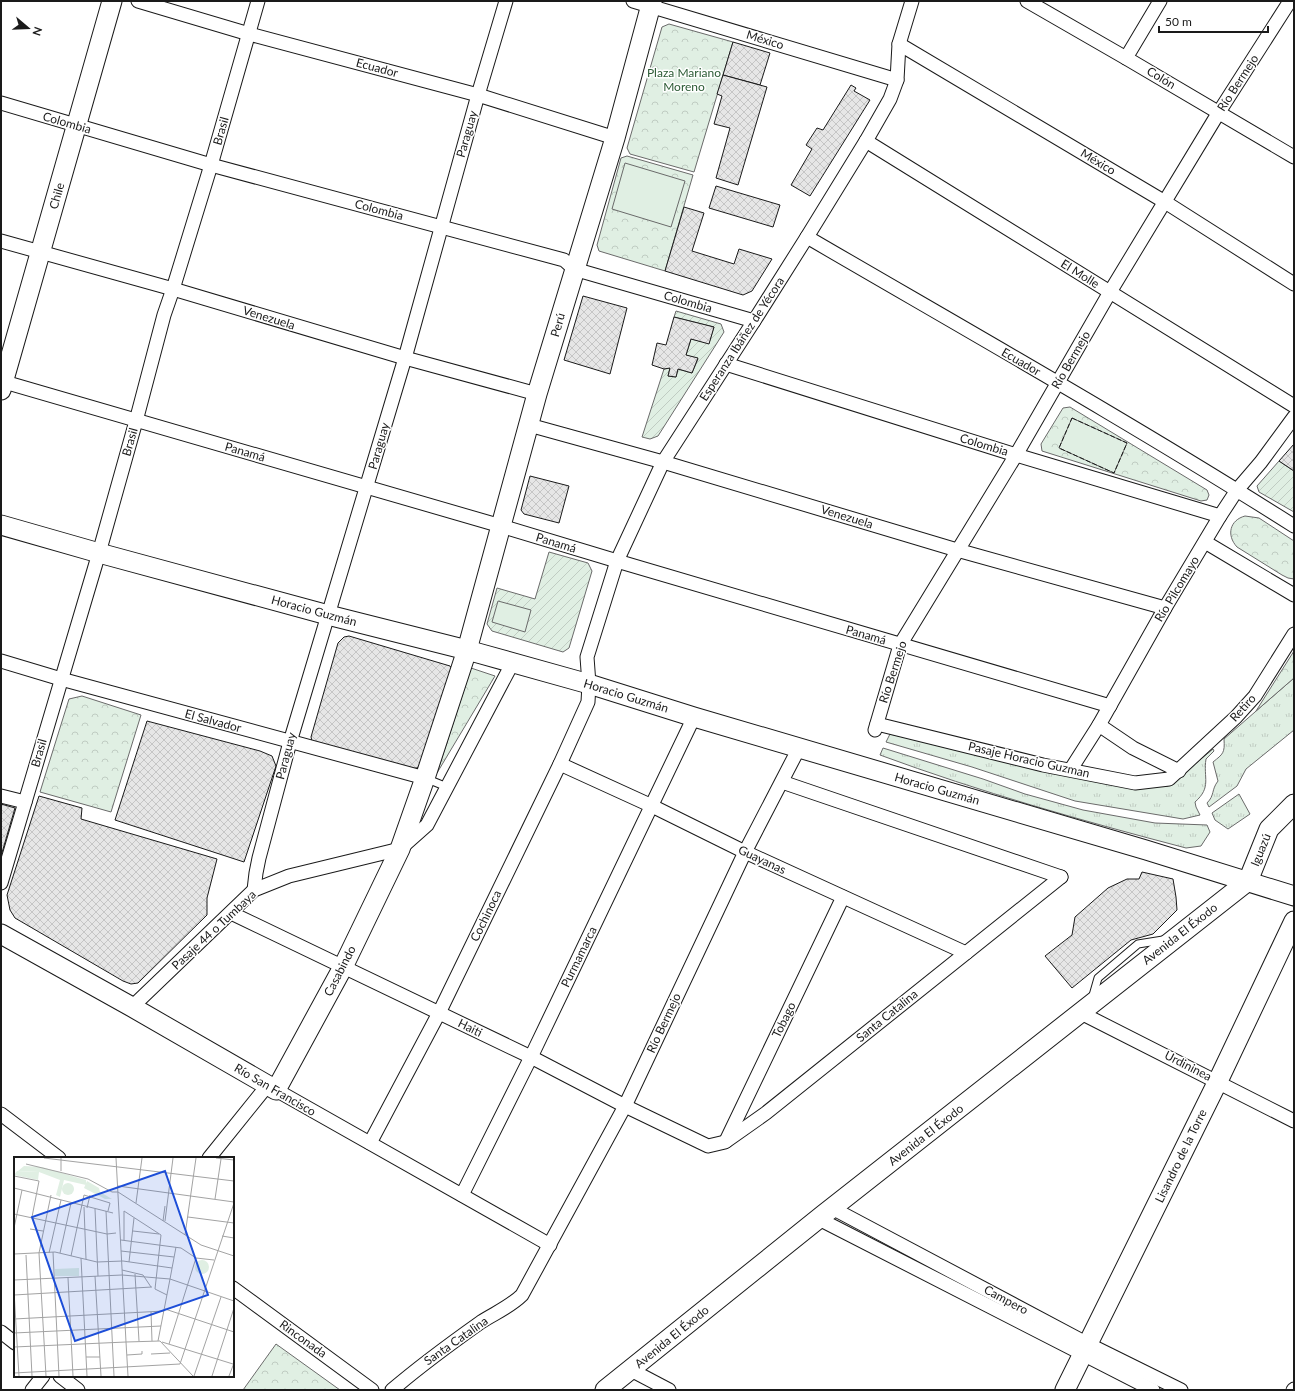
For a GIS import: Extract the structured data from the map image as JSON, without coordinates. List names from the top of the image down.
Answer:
{
  "streets": {
    "main road": [
      "Chile",
      "Perú",
      "Horacio Guzmán",
      "Iguazú",
      "Avenida El Éxodo",
      "Casabindo",
      "Río San Francisco",
      "Lisandro de la Torre"
    ],
    "street": [
      "México",
      "Ecuador",
      "Colón",
      "Río Bermejo",
      "Colombia",
      "Brasil",
      "Paraguay",
      "El Molle",
      "Venezuela",
      "Esperanza Ibáñez de Yécora",
      "Panamá",
      "Río Pilcomayo",
      "Retiro",
      "El Salvador",
      "Pasaje Horacio Guzman",
      "Guayanas",
      "Cochinoca",
      "Pasaje 44 o Tumbaya",
      "Purmamarca",
      "Santa Catalina",
      "Tobago",
      "Haiti",
      "Urdininea",
      "Campero",
      "Rinconada"
    ]
  },
  "crossings": [
    ["México", "Río Bermejo"],
    ["México", "Perú"],
    ["México", "Esperanza Ibáñez de Yécora"],
    ["Ecuador", "Río Bermejo"],
    ["Ecuador", "Brasil"],
    ["Ecuador", "Paraguay"],
    ["Ecuador", "Perú"],
    ["Ecuador", "Esperanza Ibáñez de Yécora"],
    ["Ecuador", "Río Pilcomayo"],
    ["Colón", "Río Bermejo"],
    ["Río Bermejo", "Colombia"],
    ["Río Bermejo", "El Molle"],
    ["Río Bermejo", "Venezuela"],
    ["Río Bermejo", "Panamá"],
    ["Río Bermejo", "Horacio Guzmán"],
    ["Río Bermejo", "Pasaje Horacio Guzman"],
    ["Río Bermejo", "Guayanas"],
    ["Río Bermejo", "Santa Catalina"],
    ["Río Bermejo", "Haiti"],
    ["Río Bermejo", "Río San Francisco"],
    ["Colombia", "Brasil"],
    ["Colombia", "Paraguay"],
    ["Colombia", "Chile"],
    ["Colombia", "Perú"],
    ["Colombia", "Esperanza Ibáñez de Yécora"],
    ["Colombia", "Río Pilcomayo"],
    ["Brasil", "Venezuela"],
    ["Brasil", "Panamá"],
    ["Brasil", "Horacio Guzmán"],
    ["Brasil", "El Salvador"],
    ["Paraguay", "Venezuela"],
    ["Paraguay", "Panamá"],
    ["Paraguay", "Horacio Guzmán"],
    ["Paraguay", "El Salvador"],
    ["Paraguay", "Pasaje 44 o Tumbaya"],
    ["Chile", "Venezuela"],
    ["Chile", "Panamá"],
    ["El Molle", "Esperanza Ibáñez de Yécora"],
    ["Venezuela", "Perú"],
    ["Venezuela", "Esperanza Ibáñez de Yécora"],
    ["Venezuela", "Río Pilcomayo"],
    ["Perú", "Panamá"],
    ["Perú", "Horacio Guzmán"],
    ["Perú", "Casabindo"],
    ["Esperanza Ibáñez de Yécora", "Panamá"],
    ["Esperanza Ibáñez de Yécora", "Horacio Guzmán"],
    ["Esperanza Ibáñez de Yécora", "Cochinoca"],
    ["Panamá", "Río Pilcomayo"],
    ["Río Pilcomayo", "Pasaje Horacio Guzman"],
    ["Horacio Guzmán", "Iguazú"],
    ["Horacio Guzmán", "Cochinoca"],
    ["Horacio Guzmán", "Avenida El Éxodo"],
    ["Horacio Guzmán", "Purmamarca"],
    ["Horacio Guzmán", "Casabindo"],
    ["Retiro", "Pasaje Horacio Guzman"],
    ["El Salvador", "Casabindo"],
    ["Iguazú", "Avenida El Éxodo"],
    ["Guayanas", "Cochinoca"],
    ["Guayanas", "Purmamarca"],
    ["Guayanas", "Santa Catalina"],
    ["Guayanas", "Tobago"],
    ["Cochinoca", "Haiti"],
    ["Cochinoca", "Río San Francisco"],
    ["Pasaje 44 o Tumbaya", "Casabindo"],
    ["Pasaje 44 o Tumbaya", "Haiti"],
    ["Pasaje 44 o Tumbaya", "Río San Francisco"],
    ["Avenida El Éxodo", "Urdininea"],
    ["Avenida El Éxodo", "Campero"],
    ["Purmamarca", "Haiti"],
    ["Purmamarca", "Río San Francisco"],
    ["Casabindo", "Haiti"],
    ["Casabindo", "Río San Francisco"],
    ["Santa Catalina", "Tobago"],
    ["Santa Catalina", "Haiti"],
    ["Urdininea", "Lisandro de la Torre"],
    ["Lisandro de la Torre", "Campero"]
  ],
  "parks": ["Plaza Mariano Moreno"],
  "scale_bar": "50 m",
  "north": "right"
}
